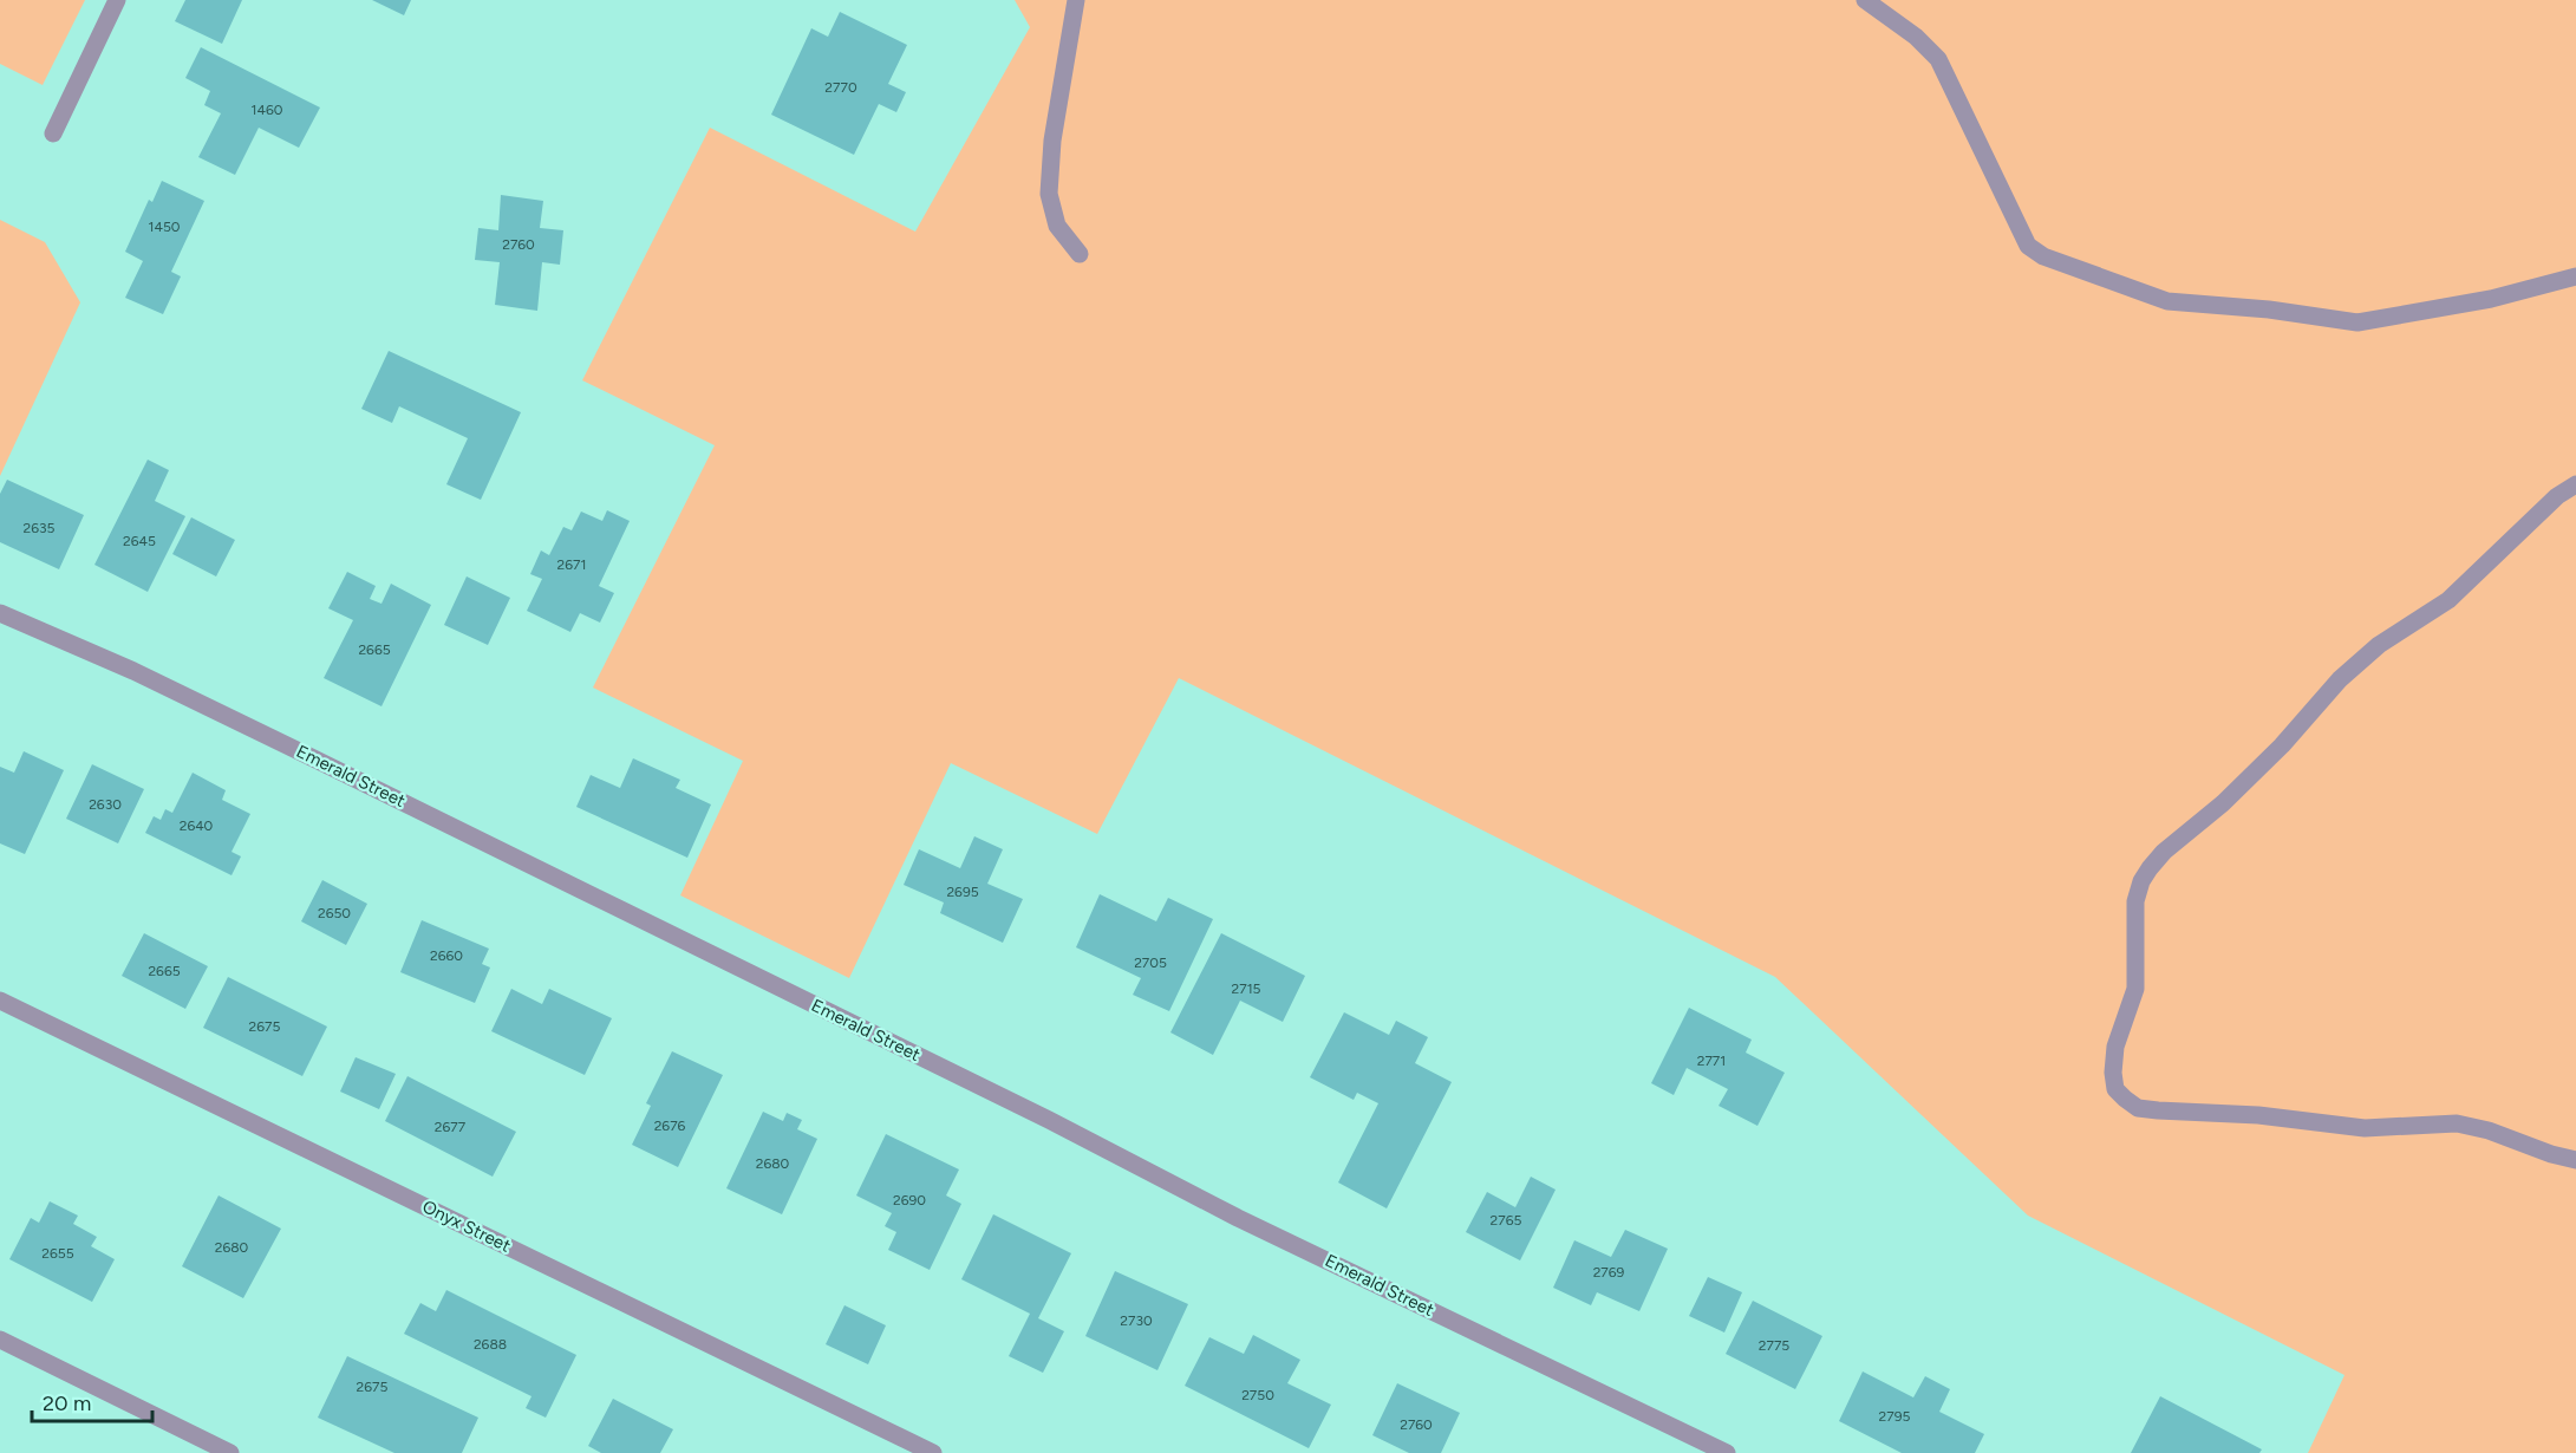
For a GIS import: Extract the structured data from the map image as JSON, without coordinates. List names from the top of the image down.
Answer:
{
  "streets": {
    "street": ["Emerald Street", "Onyx Street"]
  },
  "house_numbers": [
    "2770",
    "1460",
    "1450",
    "2760",
    "2635",
    "2645",
    "2671",
    "2665",
    "2630",
    "2640",
    "2695",
    "2650",
    "2660",
    "2705",
    "2665",
    "2715",
    "2675",
    "2771",
    "2676",
    "2677",
    "2680",
    "2690",
    "2765",
    "2680",
    "2655",
    "2769",
    "2730",
    "2688",
    "2775",
    "2675",
    "2750",
    "2795",
    "2760"
  ],
  "scale_bar": "20 m"
}
